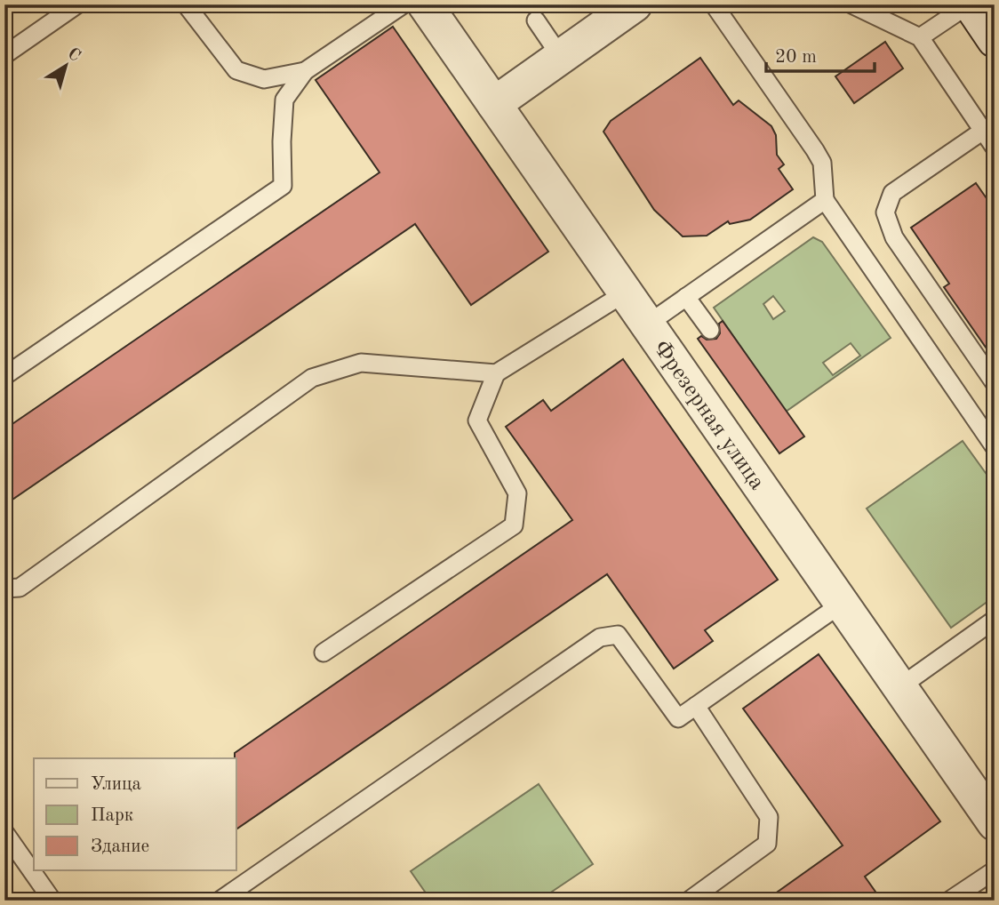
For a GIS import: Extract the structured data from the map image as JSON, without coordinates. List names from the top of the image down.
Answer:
{
  "streets": {
    "street": ["Фрезерная улица"]
  },
  "legend": ["Улица", "Парк", "Здание"],
  "scale_bar": "20 m",
  "north": "top right"
}
